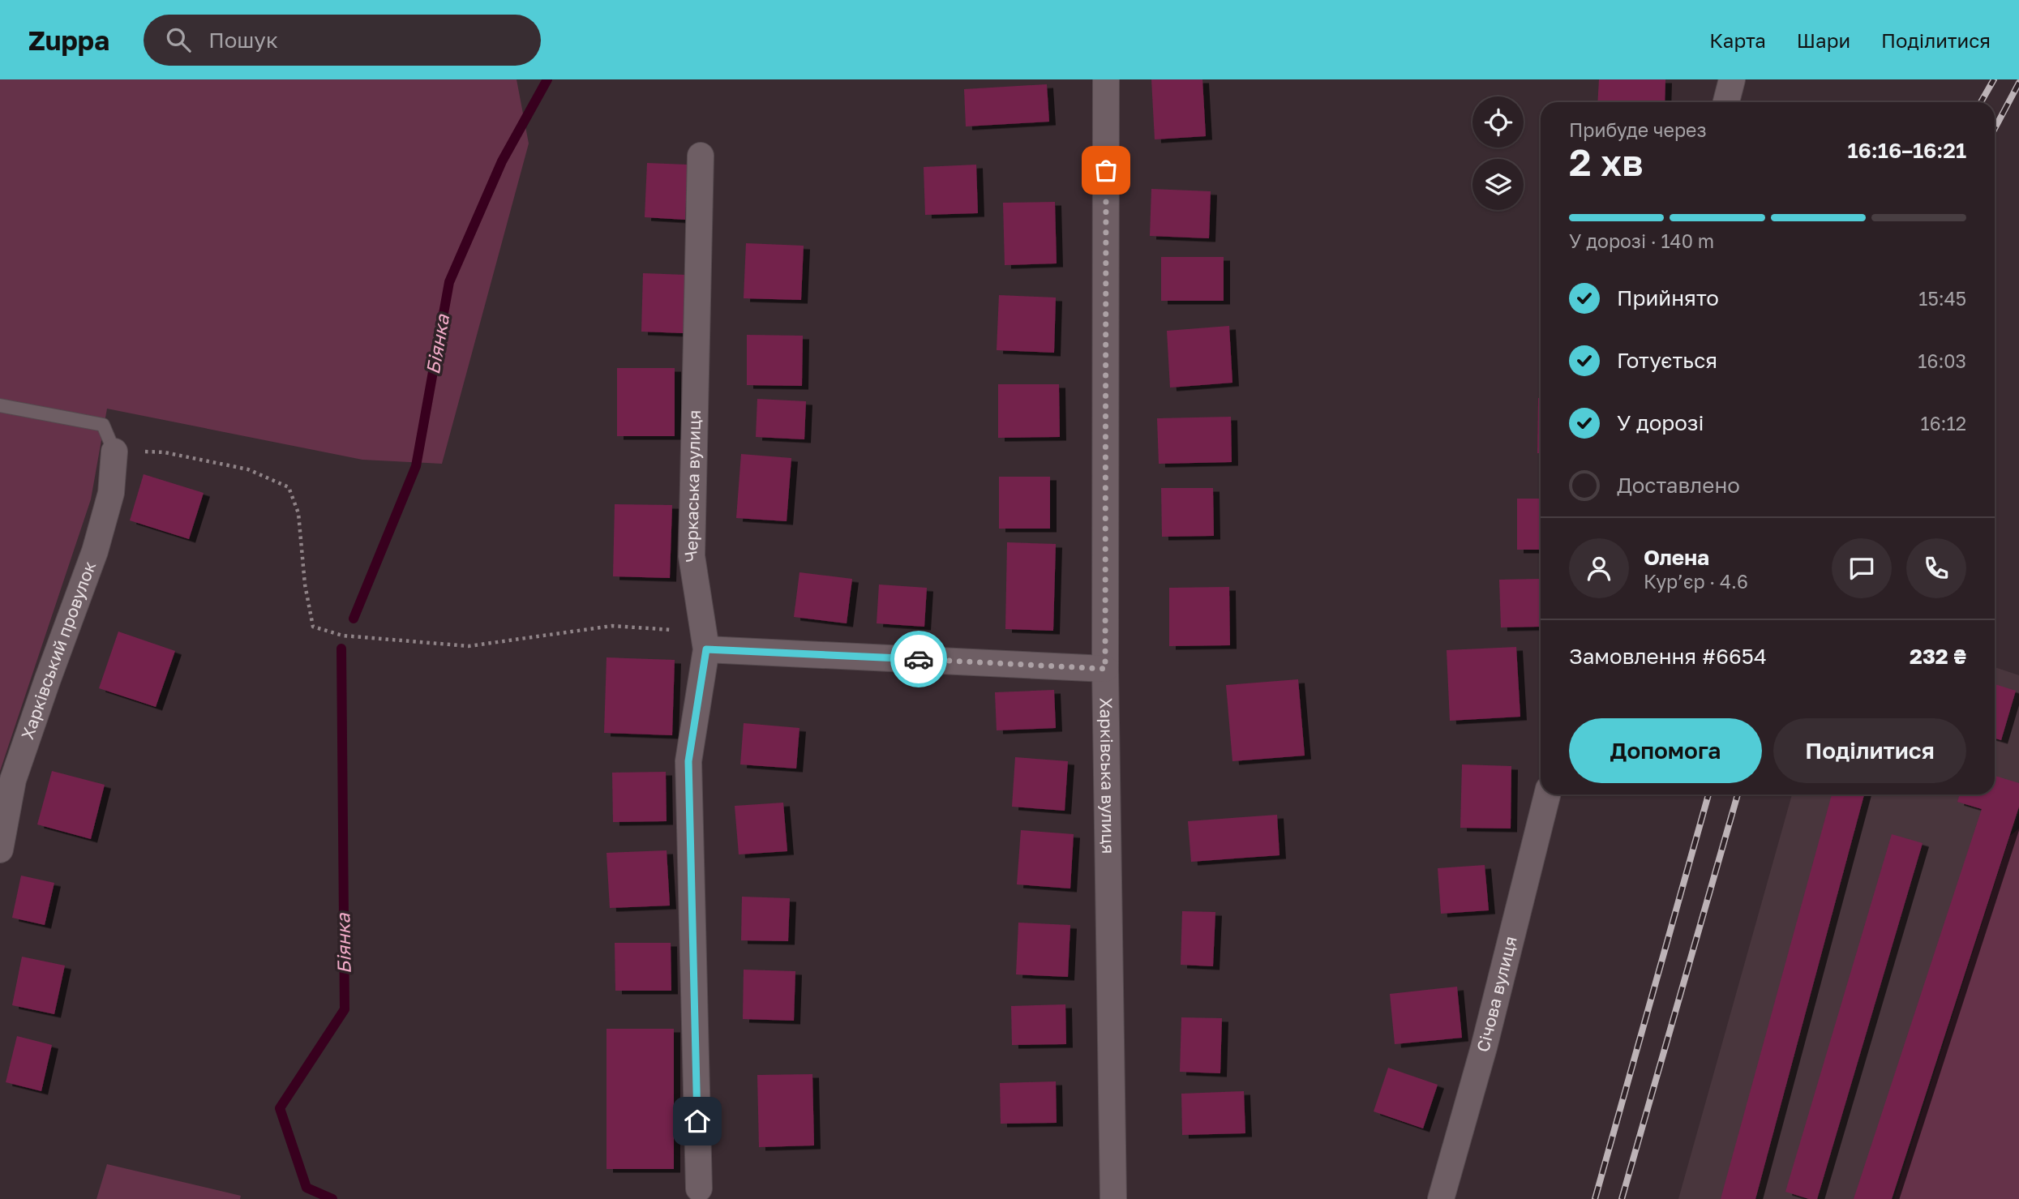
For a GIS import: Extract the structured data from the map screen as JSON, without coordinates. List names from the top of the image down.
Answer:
{
  "streets": {
    "street": [
      "Черкаська вулиця",
      "Харківський провулок",
      "Харківська вулиця",
      "Січова вулиця"
    ]
  },
  "water": ["Біянка"],
  "page": {
    "header": "Zuppa",
    "search": "Пошук",
    "nav": ["Карта", "Шари", "Поділитися"],
    "heading": ["2 хв", "Прибуде через", "16:16–16:21"],
    "panel": [
      "Олена",
      "Кур’єр · 4.6",
      "Замовлення #6654",
      "232 ₴"
    ],
    "bar": "У дорозі · 140 m",
    "list": [
      ["Прийнято", "15:45"],
      ["Готується", "16:03"],
      ["У дорозі", "16:12"],
      "Доставлено"
    ],
    "buttons": ["Допомога", "Поділитися"]
  }
}
